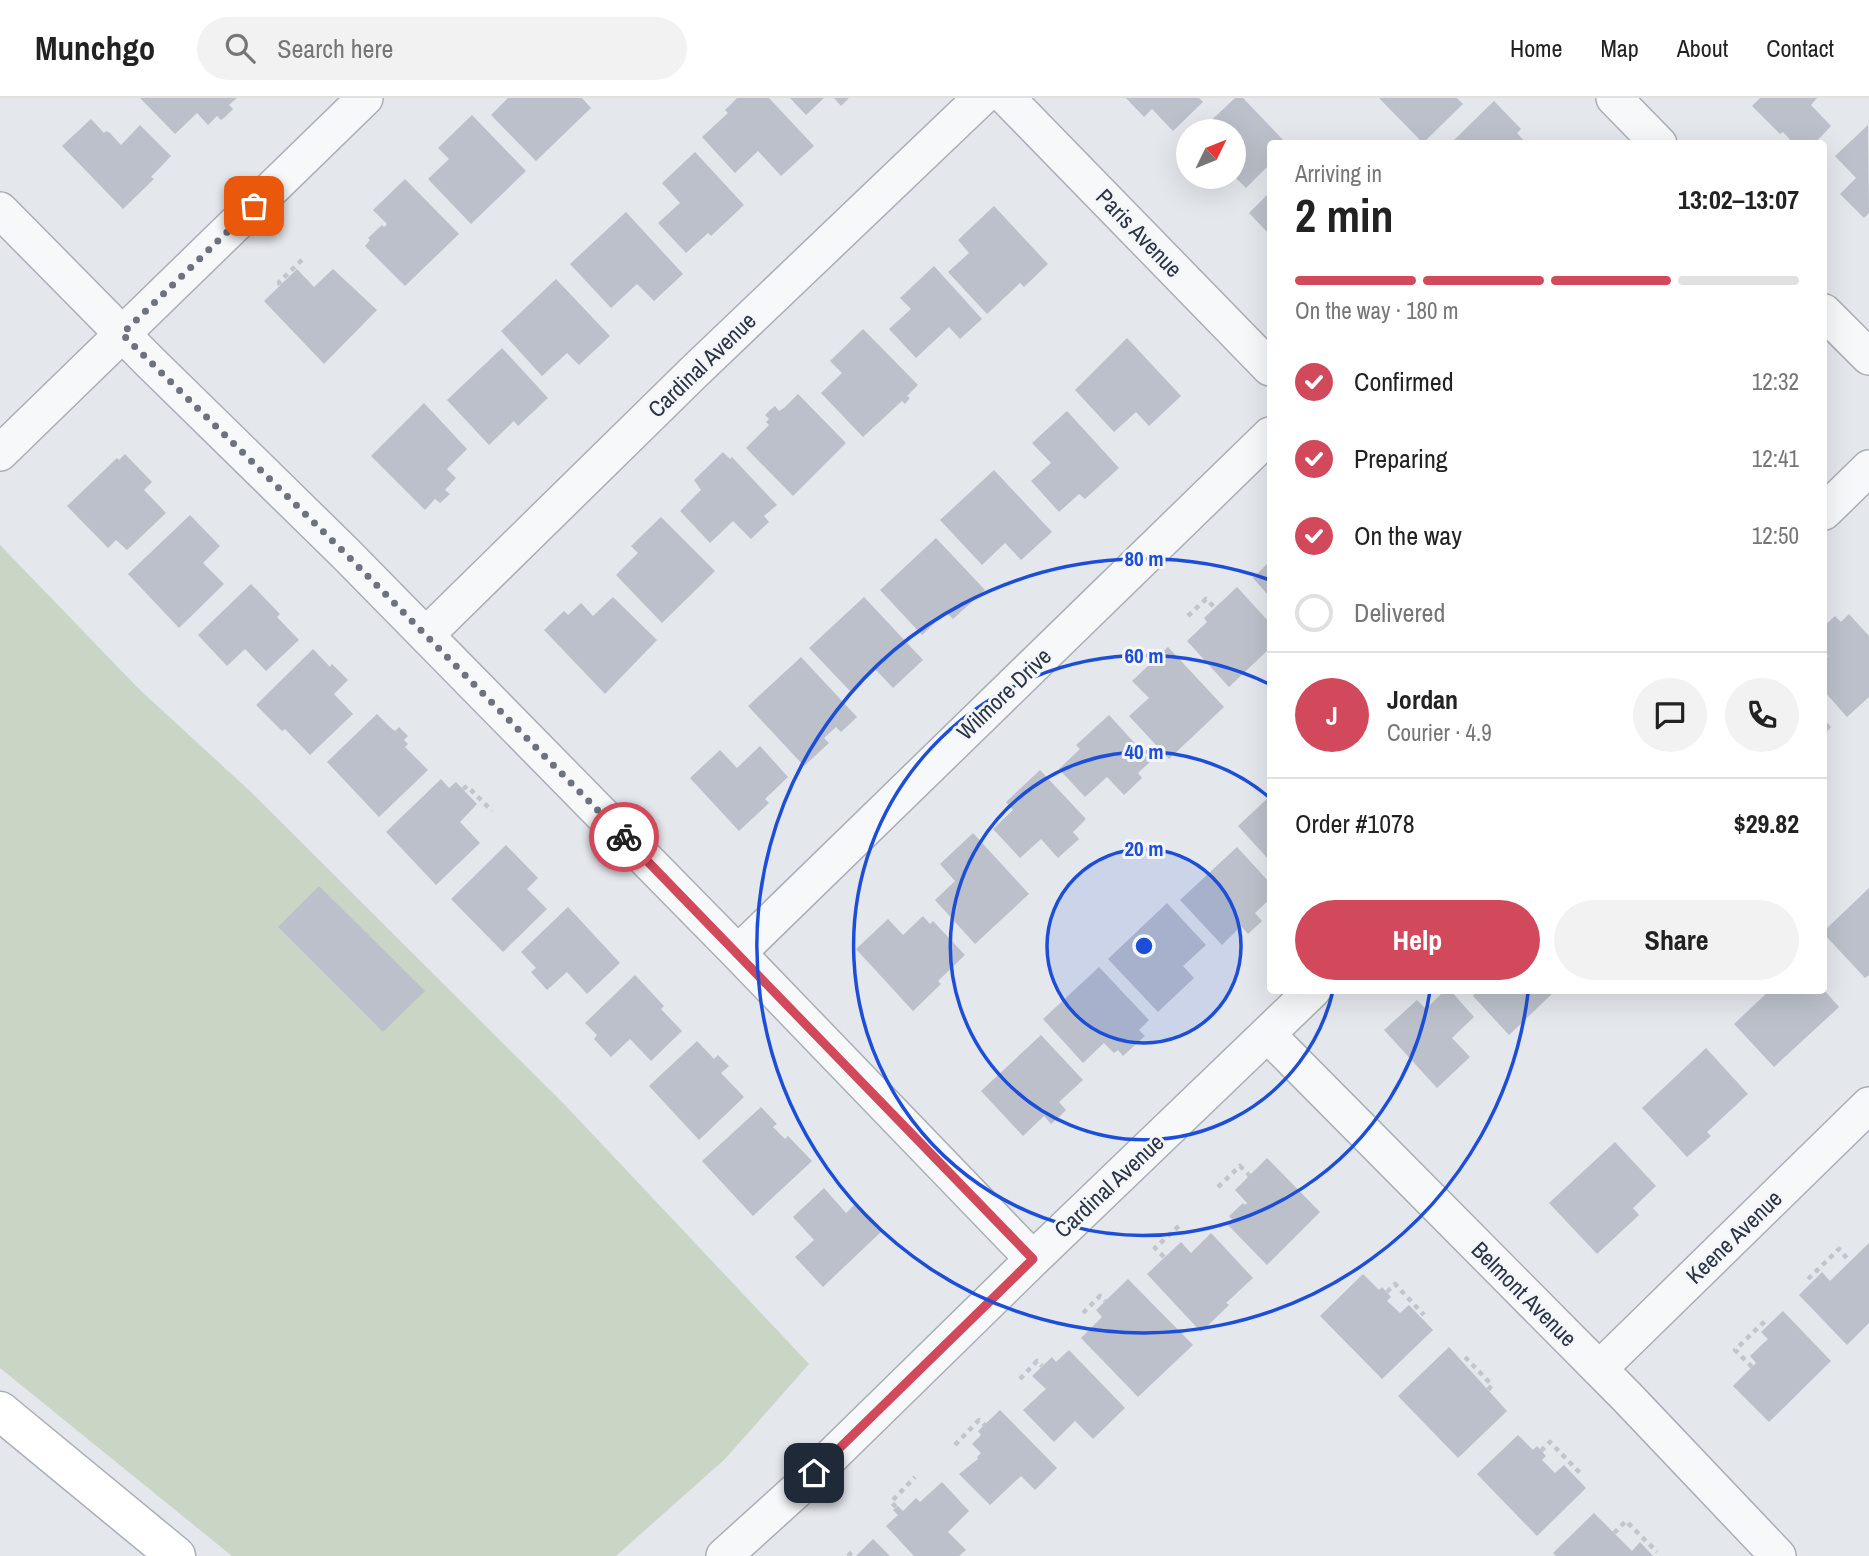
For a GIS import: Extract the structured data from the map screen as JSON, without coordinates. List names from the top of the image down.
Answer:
{
  "streets": {
    "street": [
      "Paris Avenue",
      "Cardinal Avenue",
      "Wilmore Drive",
      "Keene Avenue",
      "Belmont Avenue"
    ]
  },
  "crossings": [
    ["Cardinal Avenue", "Belmont Avenue"],
    ["Keene Avenue", "Belmont Avenue"]
  ],
  "north": "top right",
  "page": {
    "header": "Munchgo",
    "search": "Search here",
    "nav": [
      "Home",
      "Map",
      "About",
      "Contact"
    ],
    "heading": ["2 min", "Arriving in", "13:02–13:07"],
    "panel": [
      "Jordan",
      "Courier · 4.9",
      "Order #1078",
      "$29.82"
    ],
    "bar": "On the way · 180 m",
    "list": [
      ["Confirmed", "12:32"],
      ["Preparing", "12:41"],
      ["On the way", "12:50"],
      "Delivered"
    ],
    "round": "J",
    "buttons": ["Help", "Share"]
  },
  "rings": [
    "80 m",
    "60 m",
    "40 m",
    "20 m"
  ]
}
